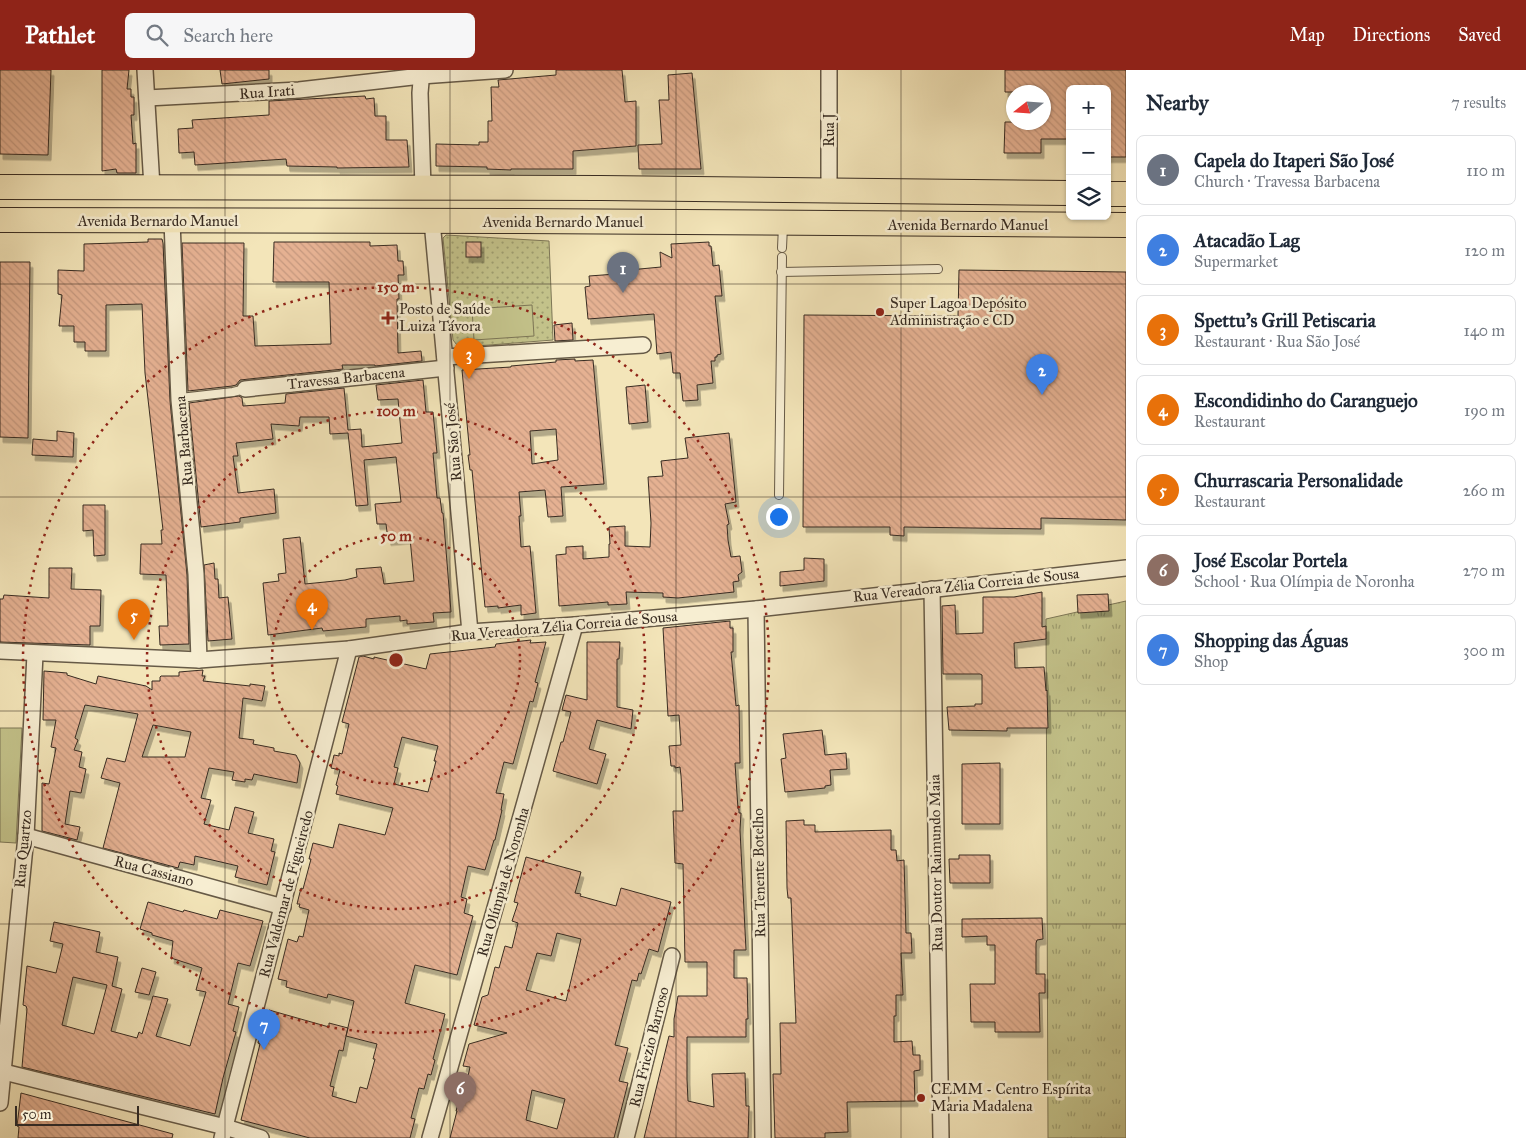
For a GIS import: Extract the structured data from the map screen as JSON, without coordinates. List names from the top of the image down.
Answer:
{
  "streets": {
    "main road": ["Avenida Bernardo Manuel"],
    "street": [
      "Rua Irati",
      "Rua J",
      "Travessa Barbacena",
      "Rua Barbacena",
      "Rua São José",
      "Rua Vereadora Zélia Correia de Sousa",
      "Rua Quartzo",
      "Rua Doutor Raimundo Maia",
      "Rua Cassiano",
      "Rua Tenente Botelho",
      "Rua Olímpia de Noronha",
      "Rua Valdemar de Figueiredo",
      "Rua Friezio Barroso"
    ]
  },
  "crossings": [
    ["Avenida Bernardo Manuel", "Rua Barbacena"],
    ["Avenida Bernardo Manuel", "Rua São José"],
    ["Travessa Barbacena", "Rua São José"],
    ["Rua Barbacena", "Rua Vereadora Zélia Correia de Sousa"],
    ["Rua São José", "Rua Vereadora Zélia Correia de Sousa"],
    ["Rua Vereadora Zélia Correia de Sousa", "Rua Quartzo"],
    ["Rua Vereadora Zélia Correia de Sousa", "Rua Doutor Raimundo Maia"],
    ["Rua Vereadora Zélia Correia de Sousa", "Rua Tenente Botelho"],
    ["Rua Vereadora Zélia Correia de Sousa", "Rua Olímpia de Noronha"],
    ["Rua Vereadora Zélia Correia de Sousa", "Rua Valdemar de Figueiredo"],
    ["Rua Quartzo", "Rua Cassiano"],
    ["Rua Cassiano", "Rua Valdemar de Figueiredo"]
  ],
  "places": {
    "other": ["Super Lagoa Depósito Administração e CD", "CEMM - Centro Espírita Maria Madalena"],
    "health": ["Posto de Saúde Luiza Távora"]
  },
  "scale_bar": "50 m",
  "north": "left",
  "page": {
    "header": "Pathlet",
    "search": "Search here",
    "nav": ["Map", "Directions", "Saved"],
    "heading": ["Nearby", "7 results"],
    "map_buttons": ["+", "−"],
    "list": [
      {
        "mark": "1",
        "name": "Capela do Itaperi São José",
        "note": "Church · Travessa Barbacena",
        "value": "110 m"
      },
      {
        "mark": "2",
        "name": "Atacadão Lag",
        "note": "Supermarket",
        "value": "120 m"
      },
      {
        "mark": "3",
        "name": "Spettu's Grill Petiscaria",
        "note": "Restaurant · Rua São José",
        "value": "140 m"
      },
      {
        "mark": "4",
        "name": "Escondidinho do Caranguejo",
        "note": "Restaurant",
        "value": "190 m"
      },
      {
        "mark": "5",
        "name": "Churrascaria Personalidade",
        "note": "Restaurant",
        "value": "260 m"
      },
      {
        "mark": "6",
        "name": "José Escolar Portela",
        "note": "School · Rua Olímpia de Noronha",
        "value": "270 m"
      },
      {
        "mark": "7",
        "name": "Shopping das Águas",
        "note": "Shop",
        "value": "300 m"
      }
    ],
    "pins": [
      "1",
      "3",
      "2",
      "4",
      "5",
      "7",
      "6"
    ],
    "scale": "50 m"
  },
  "rings": ["150 m", "100 m", "50 m"]
}
